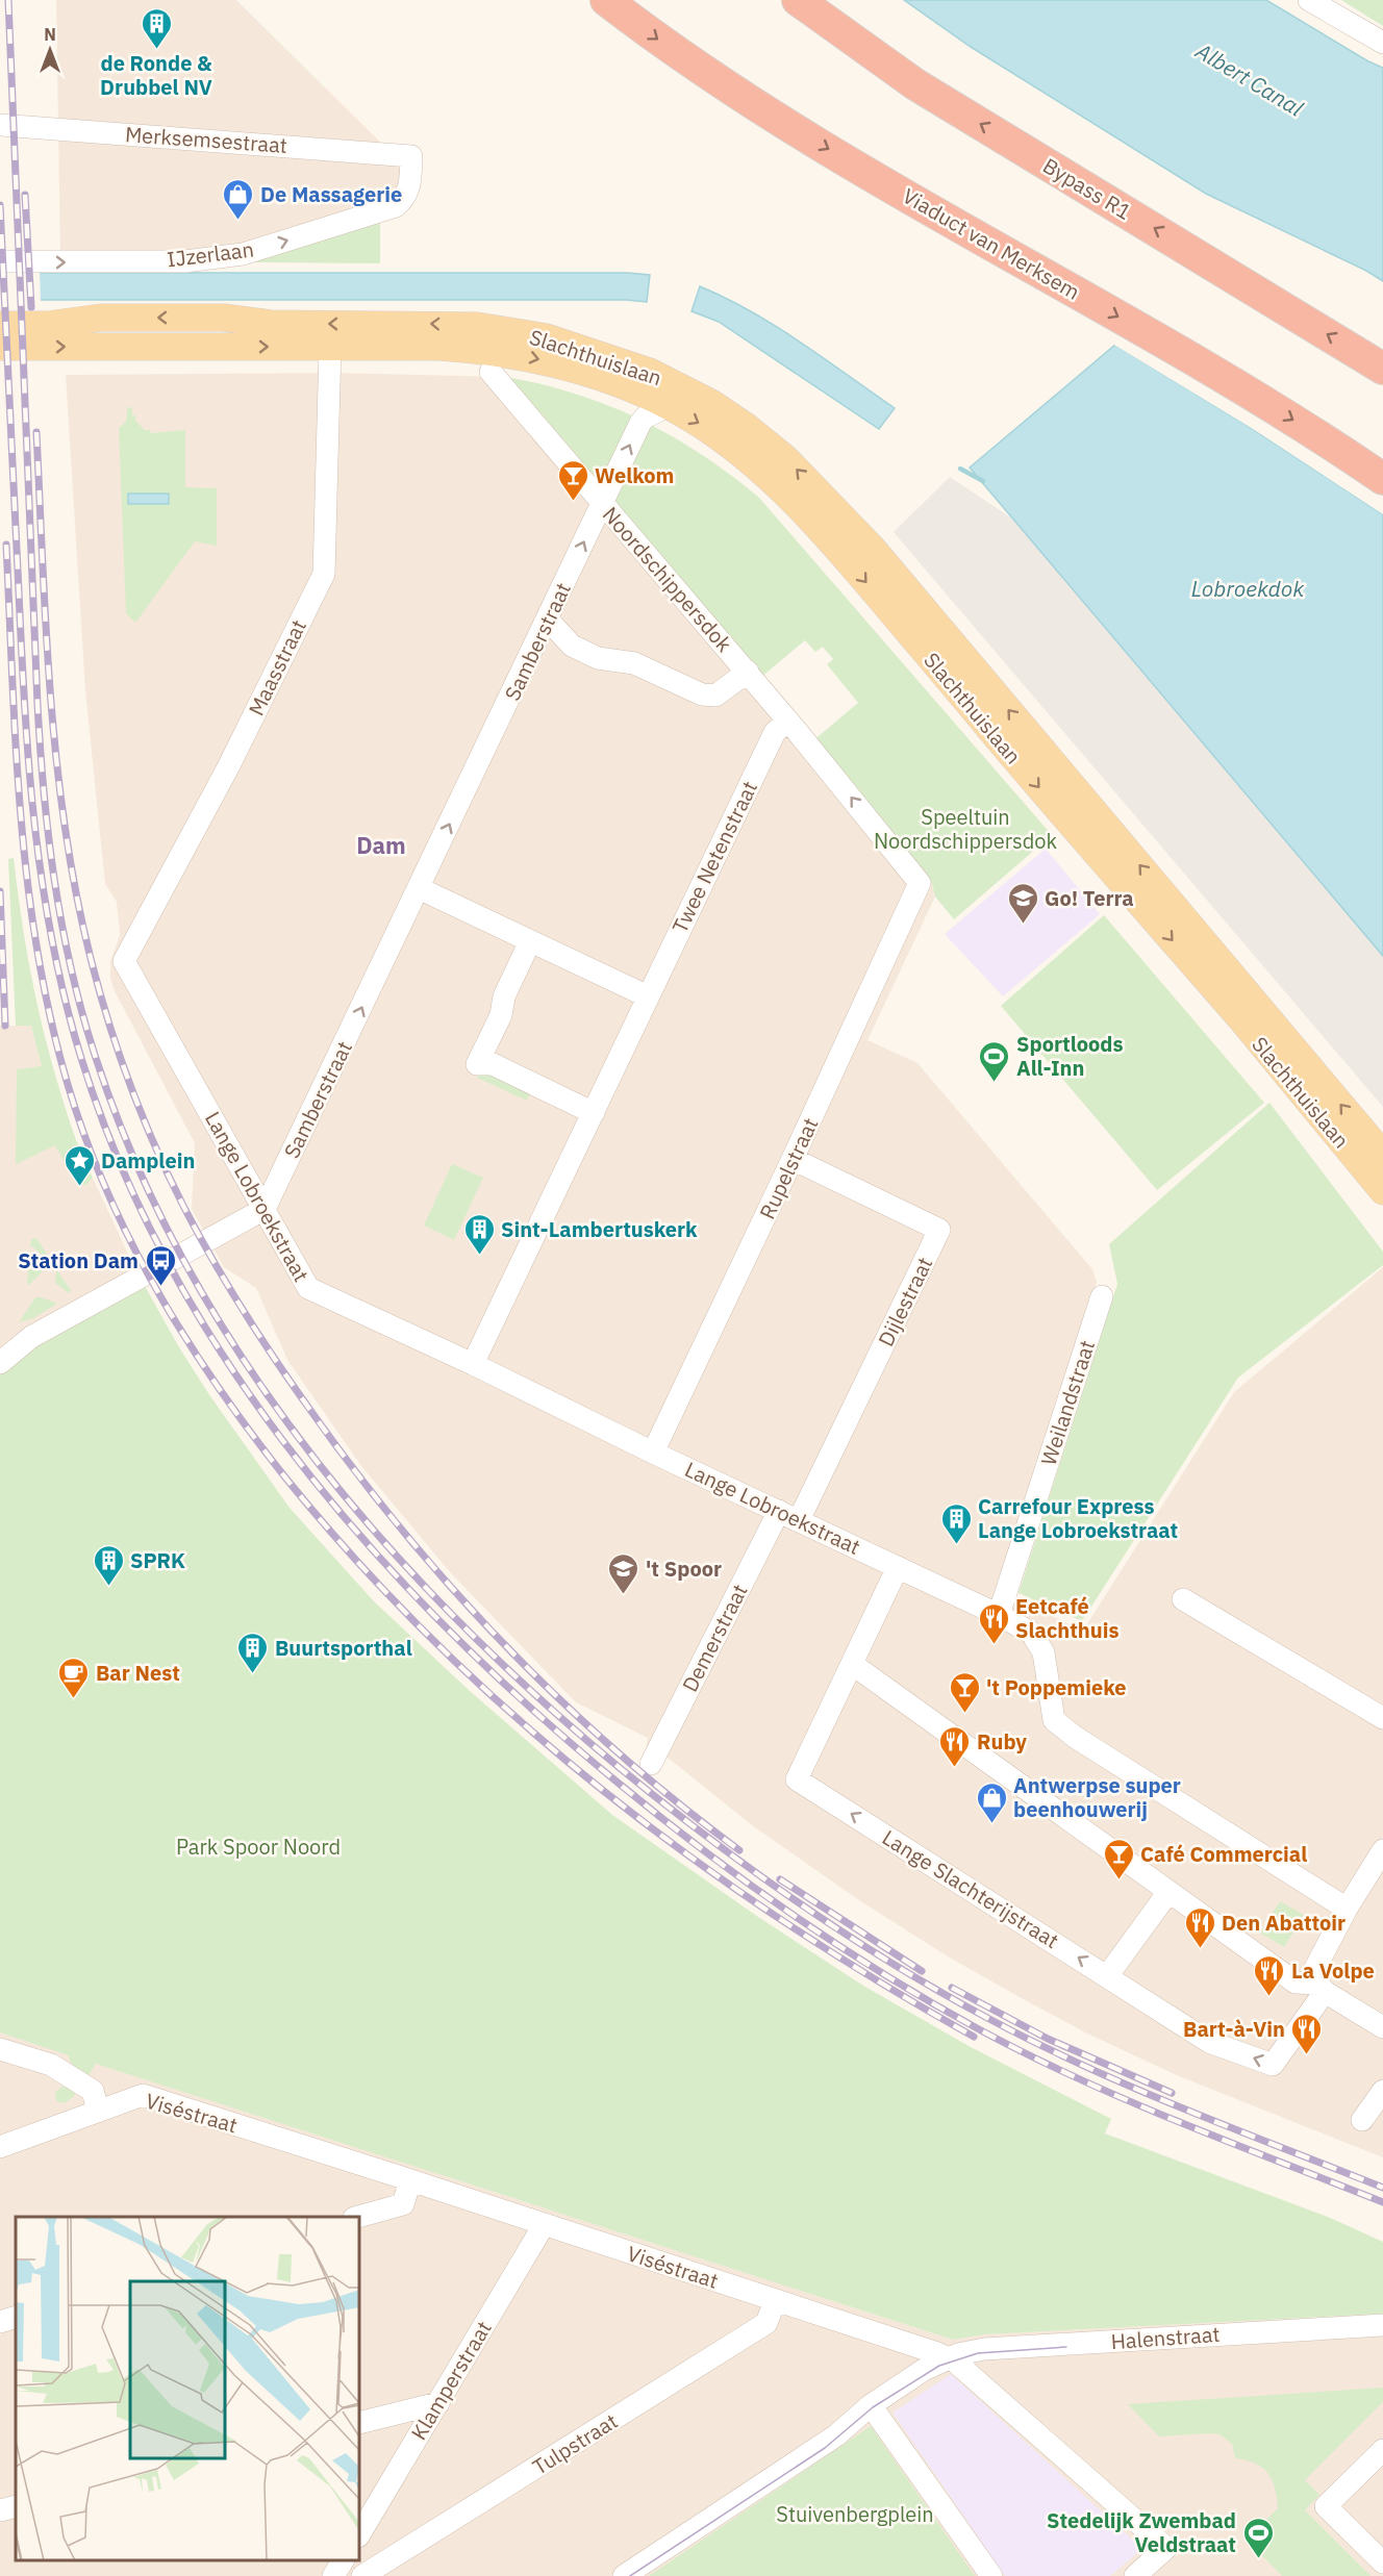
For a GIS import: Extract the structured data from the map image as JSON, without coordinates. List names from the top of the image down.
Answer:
{
  "streets": {
    "highway": ["Bypass R1", "Viaduct van Merksem"],
    "main road": ["Slachthuislaan"],
    "street": [
      "Merksemsestraat",
      "IJzerlaan",
      "Noordschippersdok",
      "Samberstraat",
      "Maasstraat",
      "Twee Netenstraat",
      "Rupelstraat",
      "Lange Lobroekstraat",
      "Dijlestraat",
      "Weilandstraat",
      "Demerstraat",
      "Lange Slachterijstraat",
      "Viséstraat",
      "Halenstraat",
      "Klamperstraat",
      "Tulpstraat"
    ]
  },
  "crossings": [
    ["Merksemsestraat", "IJzerlaan"],
    ["Slachthuislaan", "Samberstraat"],
    ["Noordschippersdok", "Samberstraat"],
    ["Noordschippersdok", "Twee Netenstraat"],
    ["Noordschippersdok", "Rupelstraat"],
    ["Samberstraat", "Lange Lobroekstraat"],
    ["Maasstraat", "Lange Lobroekstraat"],
    ["Twee Netenstraat", "Lange Lobroekstraat"],
    ["Rupelstraat", "Lange Lobroekstraat"],
    ["Rupelstraat", "Dijlestraat"],
    ["Lange Lobroekstraat", "Dijlestraat"],
    ["Lange Lobroekstraat", "Weilandstraat"],
    ["Lange Lobroekstraat", "Demerstraat"],
    ["Lange Lobroekstraat", "Lange Slachterijstraat"],
    ["Dijlestraat", "Demerstraat"],
    ["Viséstraat", "Halenstraat"],
    ["Viséstraat", "Klamperstraat"],
    ["Viséstraat", "Tulpstraat"]
  ],
  "one_way": [
    "Bypass R1",
    "Viaduct van Merksem",
    "IJzerlaan",
    "Samberstraat"
  ],
  "districts": ["Dam"],
  "water": ["Albert Canal", "Lobroekdok"],
  "parks": ["Speeltuin Noordschippersdok", "Park Spoor Noord", "Stuivenbergplein"],
  "places": {
    "building": [
      "de Ronde & Drubbel NV",
      "Sint-Lambertuskerk",
      "Carrefour Express Lange Lobroekstraat",
      "SPRK",
      "Buurtsporthal"
    ],
    "shop": ["De Massagerie", "Antwerpse super beenhouwerij"],
    "bar": ["Welkom", "'t Poppemieke", "Café Commercial"],
    "school or university": ["Go! Terra", "'t Spoor"],
    "sports": ["Sportloods All-Inn", "Stedelijk Zwembad Veldstraat"],
    "place": ["Damplein"],
    "bus stop": ["Station Dam"],
    "restaurant": [
      "Eetcafé Slachthuis",
      "Ruby",
      "Den Abattoir",
      "La Volpe",
      "Bart-à-Vin"
    ],
    "cafe": ["Bar Nest"]
  },
  "north": "top"
}
